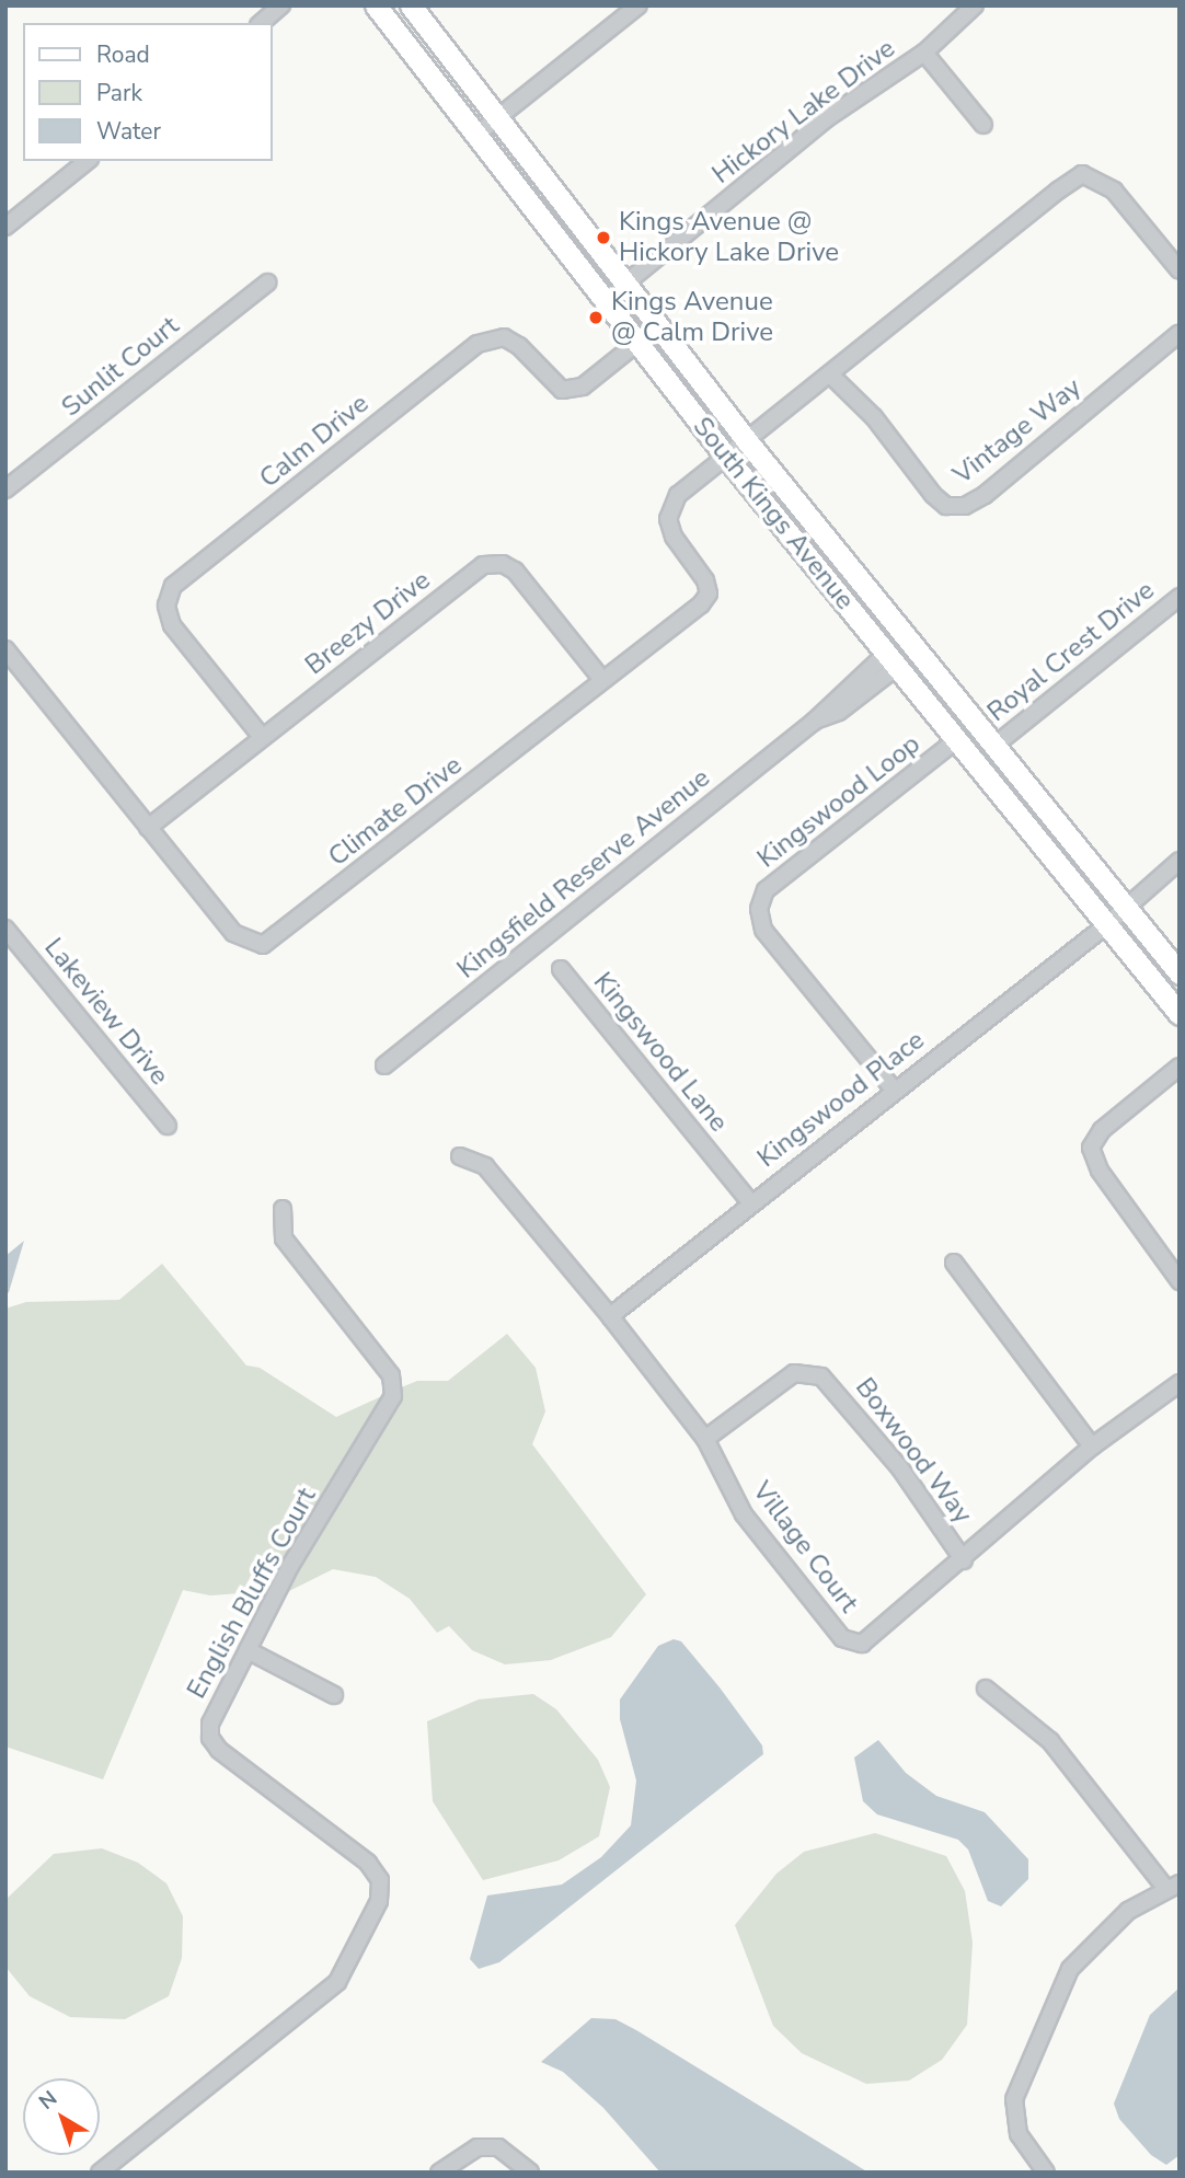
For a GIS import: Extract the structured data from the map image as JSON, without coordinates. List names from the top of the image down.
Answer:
{
  "streets": {
    "main road": ["South Kings Avenue"],
    "street": [
      "Hickory Lake Drive",
      "Sunlit Court",
      "Vintage Way",
      "Calm Drive",
      "Breezy Drive",
      "Royal Crest Drive",
      "Kingswood Loop",
      "Climate Drive",
      "Kingsfield Reserve Avenue",
      "Lakeview Drive",
      "Kingswood Lane",
      "Kingswood Place",
      "Boxwood Way",
      "Village Court",
      "English Bluffs Court"
    ]
  },
  "crossings": [
    ["Hickory Lake Drive", "South Kings Avenue"],
    ["Calm Drive", "South Kings Avenue"],
    ["Calm Drive", "Breezy Drive"],
    ["South Kings Avenue", "Royal Crest Drive"],
    ["South Kings Avenue", "Kingswood Loop"],
    ["South Kings Avenue", "Climate Drive"],
    ["South Kings Avenue", "Kingsfield Reserve Avenue"],
    ["South Kings Avenue", "Kingswood Place"],
    ["Breezy Drive", "Climate Drive"],
    ["Kingswood Loop", "Kingswood Place"],
    ["Kingswood Lane", "Kingswood Place"],
    ["Kingswood Place", "Village Court"],
    ["Boxwood Way", "Village Court"]
  ],
  "places": ["Kings Avenue @ Hickory Lake Drive", "Kings Avenue @ Calm Drive"],
  "legend": ["Road", "Park", "Water"],
  "north": "top left"
}
